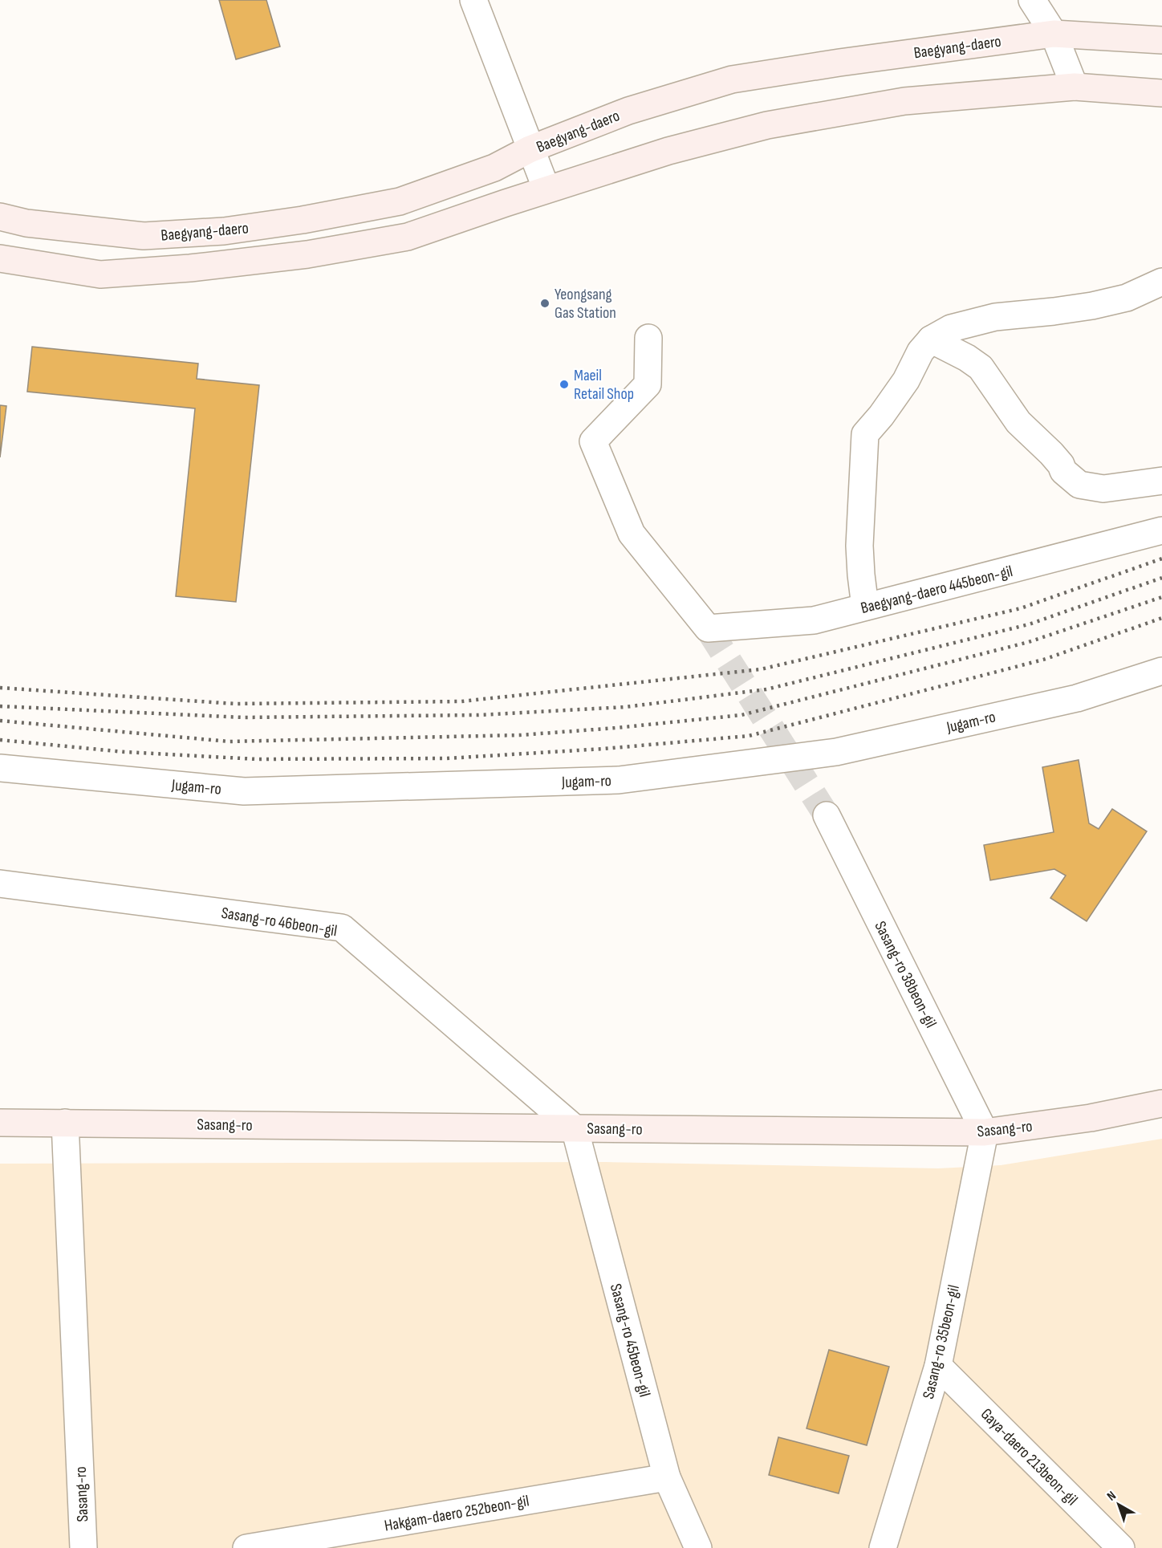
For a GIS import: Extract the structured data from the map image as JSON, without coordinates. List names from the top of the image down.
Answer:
{
  "streets": {
    "main road": ["Baegyang-daero", "Sasang-ro"],
    "street": [
      "Baegyang-daero 445beon-gil",
      "Jugam-ro",
      "Sasang-ro 46beon-gil",
      "Sasang-ro 38beon-gil",
      "Sasang-ro 45beon-gil",
      "Sasang-ro 35beon-gil",
      "Gaya-daero 213beon-gil",
      "Hakgam-daero 252beon-gil"
    ]
  },
  "crossings": [
    ["Sasang-ro 46beon-gil", "Sasang-ro"],
    ["Sasang-ro 46beon-gil", "Sasang-ro 45beon-gil"],
    ["Sasang-ro 38beon-gil", "Sasang-ro"],
    ["Sasang-ro 38beon-gil", "Sasang-ro 35beon-gil"],
    ["Sasang-ro", "Sasang-ro 45beon-gil"],
    ["Sasang-ro", "Sasang-ro 35beon-gil"],
    ["Sasang-ro 45beon-gil", "Hakgam-daero 252beon-gil"],
    ["Sasang-ro 35beon-gil", "Gaya-daero 213beon-gil"]
  ],
  "places": ["Yeongsang Gas Station", "Maeil Retail Shop"],
  "north": "top left"
}
